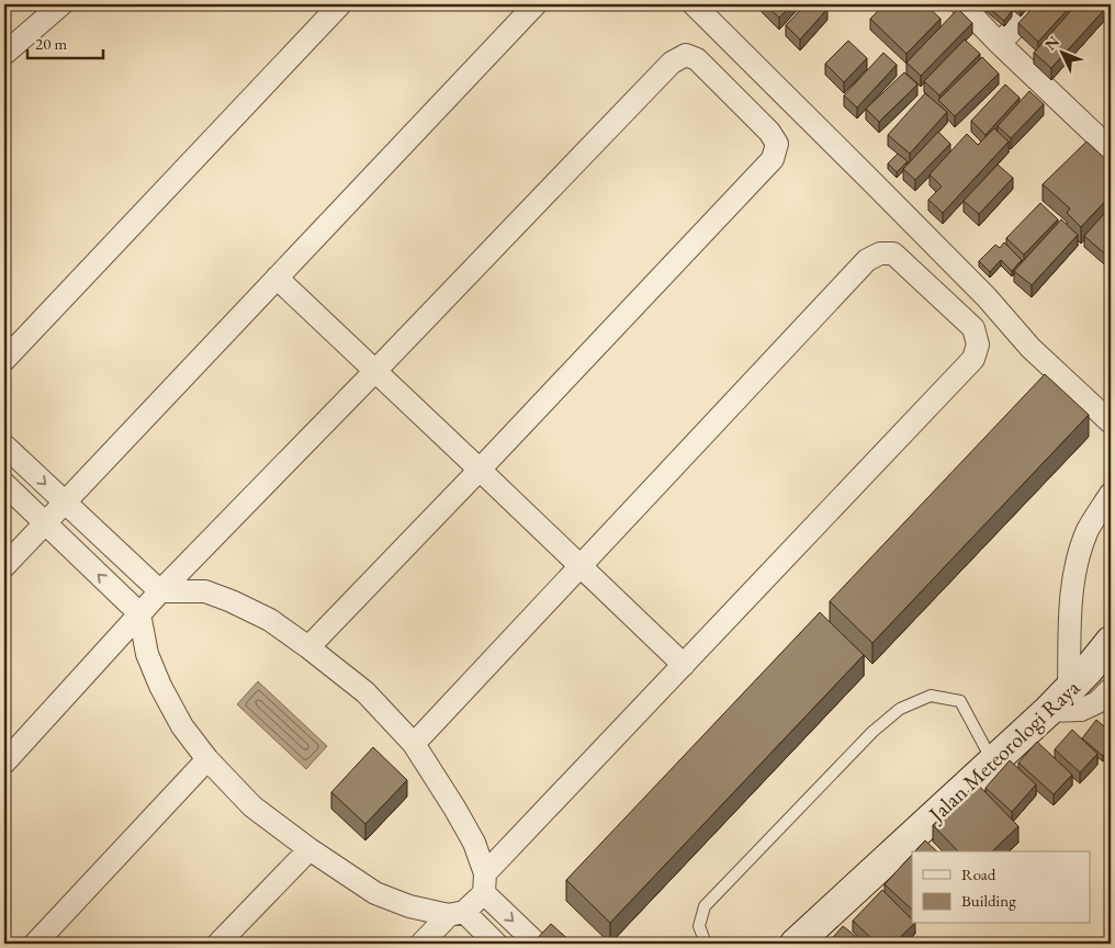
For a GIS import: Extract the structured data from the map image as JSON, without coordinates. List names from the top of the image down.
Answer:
{
  "streets": {
    "main road": ["Jalan Meteorologi Raya"]
  },
  "legend": ["Road", "Building"],
  "scale_bar": "20 m",
  "north": "top left"
}
